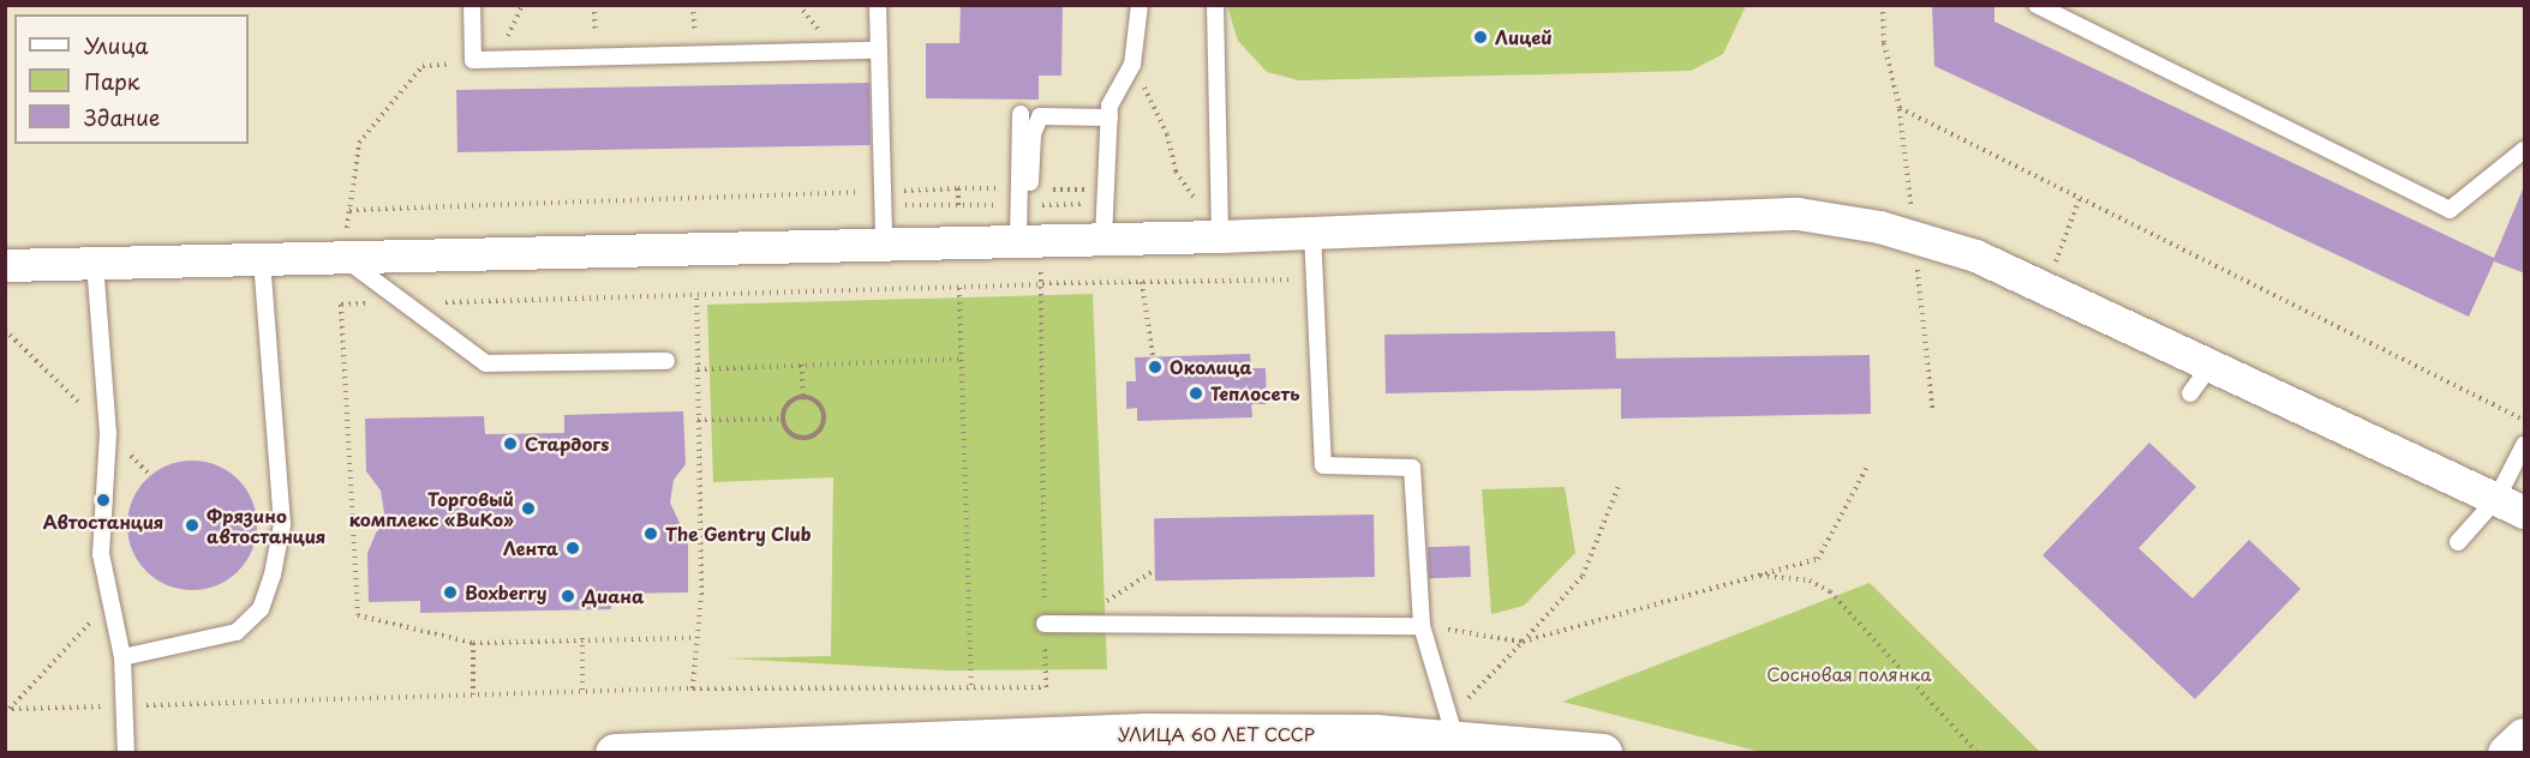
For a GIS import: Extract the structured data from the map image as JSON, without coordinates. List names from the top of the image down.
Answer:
{
  "streets": {
    "street": ["УЛИЦА 60 ЛЕТ СССР"]
  },
  "parks": ["Сосновая полянка"],
  "places": [
    "Лицей",
    "Околица",
    "Теплосеть",
    "Стардогs",
    "Автостанция",
    "Торговый комплекс «ВиКо»",
    "Фрязино автостанция",
    "The Gentry Club",
    "Лента",
    "Boxberry",
    "Диана"
  ],
  "legend": ["Улица", "Парк", "Здание"]
}
